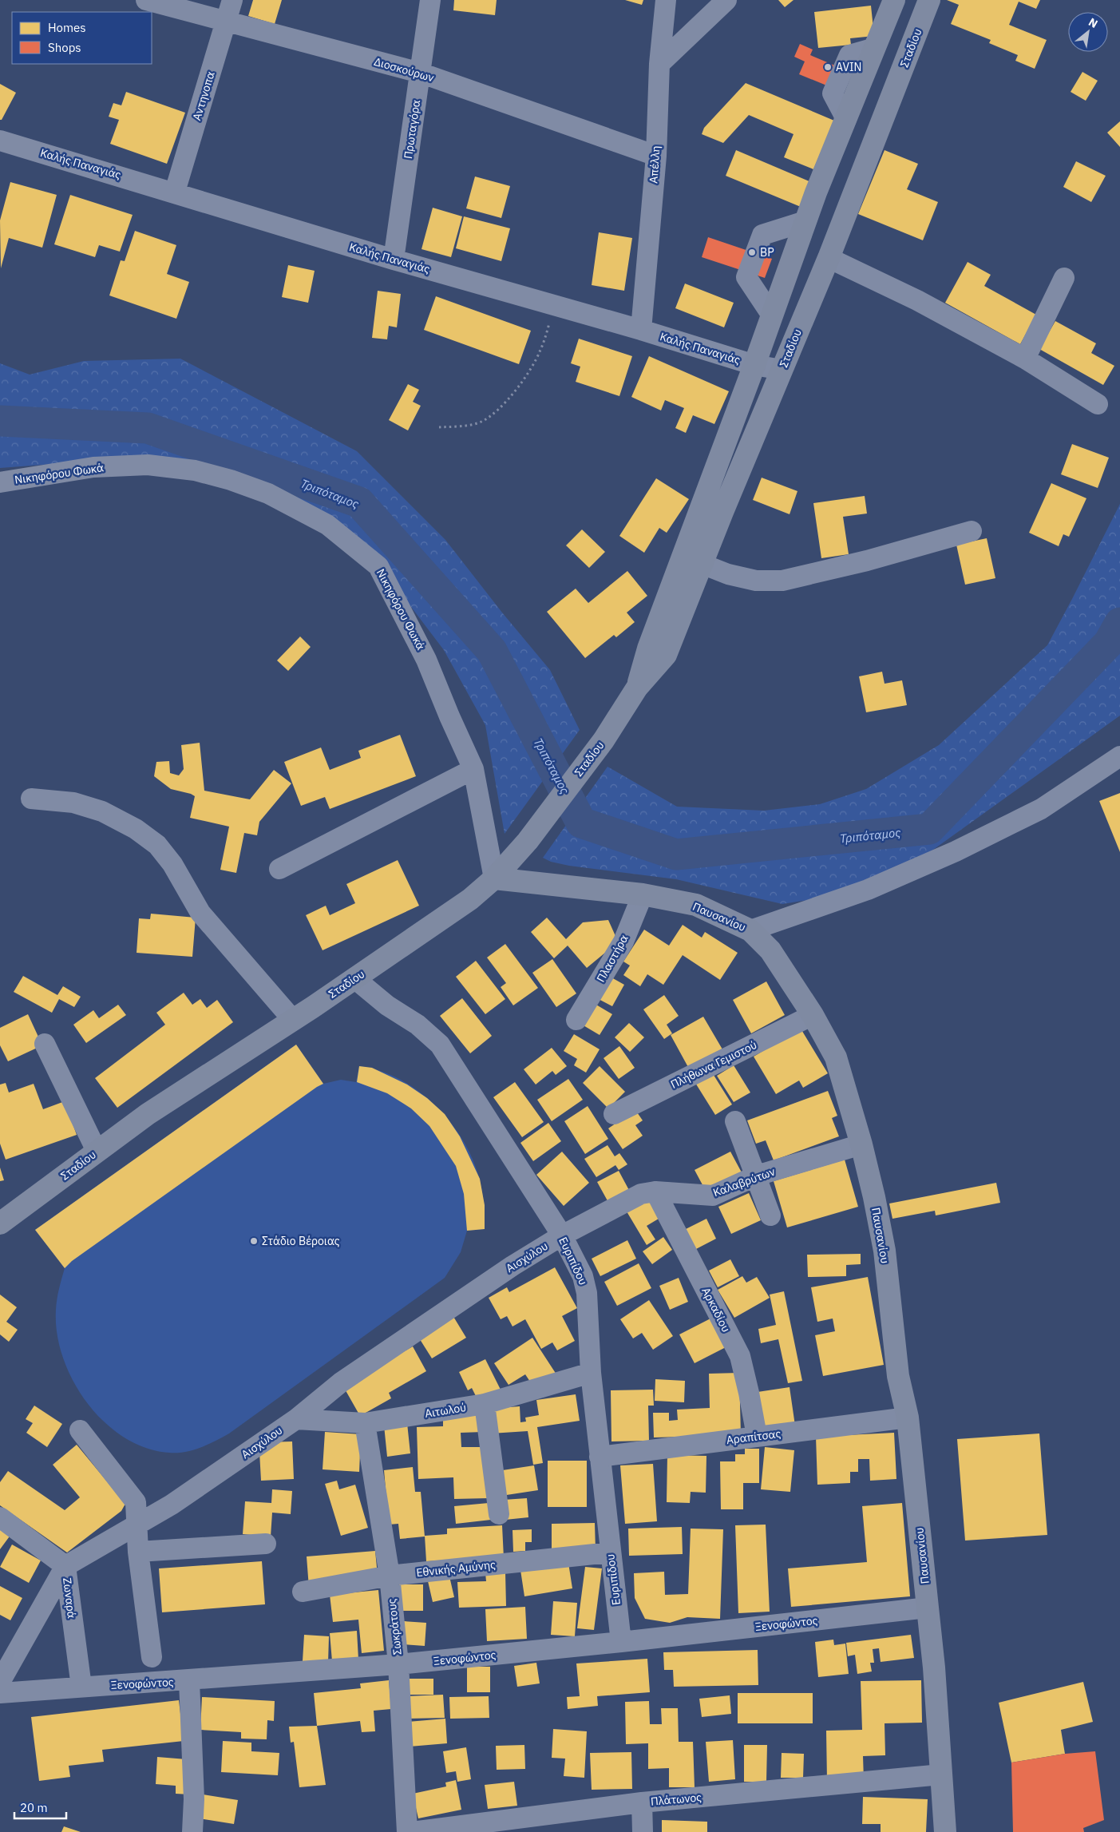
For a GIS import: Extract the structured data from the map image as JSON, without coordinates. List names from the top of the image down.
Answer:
{
  "streets": {
    "main road": ["Σταδίου", "Παυσανίου"],
    "street": [
      "Διοσκούρων",
      "Αντηνοπα",
      "Πρωταγόρα",
      "Καλής Παναγιάς",
      "Απέλλη",
      "Νικηφόρου Φωκά",
      "Πλαστήρα",
      "Πλήθωνα Γεμιστού",
      "Καλαβρύτων",
      "Αισχύλου",
      "Ευριπίδου",
      "Αρκαδίου",
      "Αιτωλού",
      "Αραπίτσας",
      "Εθνικής Αμύνης",
      "Ζωναρά",
      "Ξενοφώντος",
      "Σωκράτους",
      "Πλάτωνος"
    ]
  },
  "crossings": [
    ["Σταδίου", "Καλής Παναγιάς"],
    ["Σταδίου", "Νικηφόρου Φωκά"],
    ["Σταδίου", "Παυσανίου"],
    ["Σταδίου", "Ευριπίδου"],
    ["Διοσκούρων", "Αντηνοπα"],
    ["Διοσκούρων", "Πρωταγόρα"],
    ["Διοσκούρων", "Απέλλη"],
    ["Αντηνοπα", "Καλής Παναγιάς"],
    ["Πρωταγόρα", "Καλής Παναγιάς"],
    ["Καλής Παναγιάς", "Απέλλη"],
    ["Νικηφόρου Φωκά", "Παυσανίου"],
    ["Παυσανίου", "Πλαστήρα"],
    ["Παυσανίου", "Πλήθωνα Γεμιστού"],
    ["Παυσανίου", "Καλαβρύτων"],
    ["Παυσανίου", "Αραπίτσας"],
    ["Παυσανίου", "Ξενοφώντος"],
    ["Παυσανίου", "Πλάτωνος"],
    ["Καλαβρύτων", "Αισχύλου"],
    ["Καλαβρύτων", "Ευριπίδου"],
    ["Καλαβρύτων", "Αρκαδίου"],
    ["Αισχύλου", "Ευριπίδου"],
    ["Αισχύλου", "Αιτωλού"],
    ["Αισχύλου", "Ζωναρά"],
    ["Ευριπίδου", "Αιτωλού"],
    ["Ευριπίδου", "Αραπίτσας"],
    ["Ευριπίδου", "Εθνικής Αμύνης"],
    ["Ευριπίδου", "Ξενοφώντος"],
    ["Αρκαδίου", "Αραπίτσας"],
    ["Αιτωλού", "Σωκράτους"],
    ["Εθνικής Αμύνης", "Σωκράτους"],
    ["Ζωναρά", "Ξενοφώντος"],
    ["Ξενοφώντος", "Σωκράτους"]
  ],
  "water": ["Τριπόταμος"],
  "places": ["AVIN", "BP", "Στάδιο Βέροιας"],
  "legend": ["Homes", "Shops"],
  "scale_bar": "20 m",
  "north": "top right"
}
